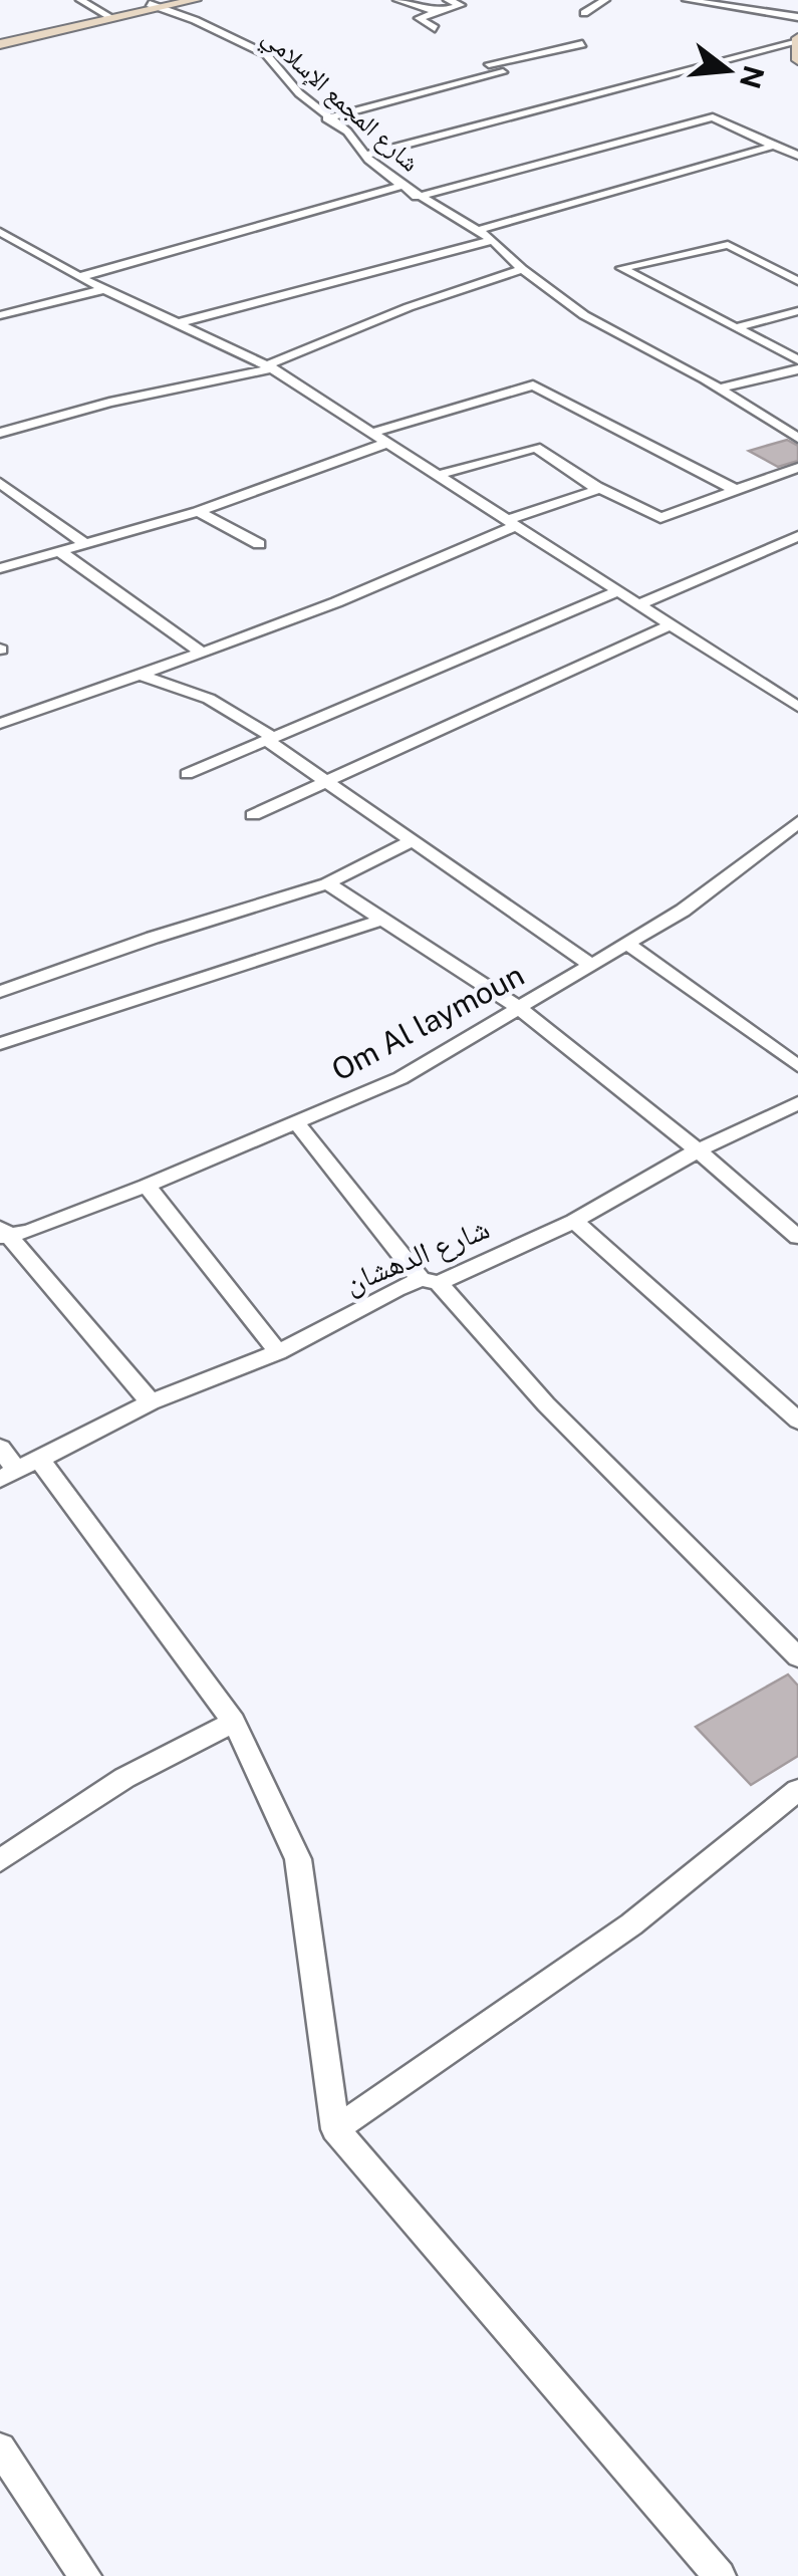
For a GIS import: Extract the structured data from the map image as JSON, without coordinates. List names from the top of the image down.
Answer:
{
  "streets": {
    "street": ["شارع المجمع الإسلامي", "Om Al laymoun", "شارع الدهشان"]
  },
  "north": "right"
}
